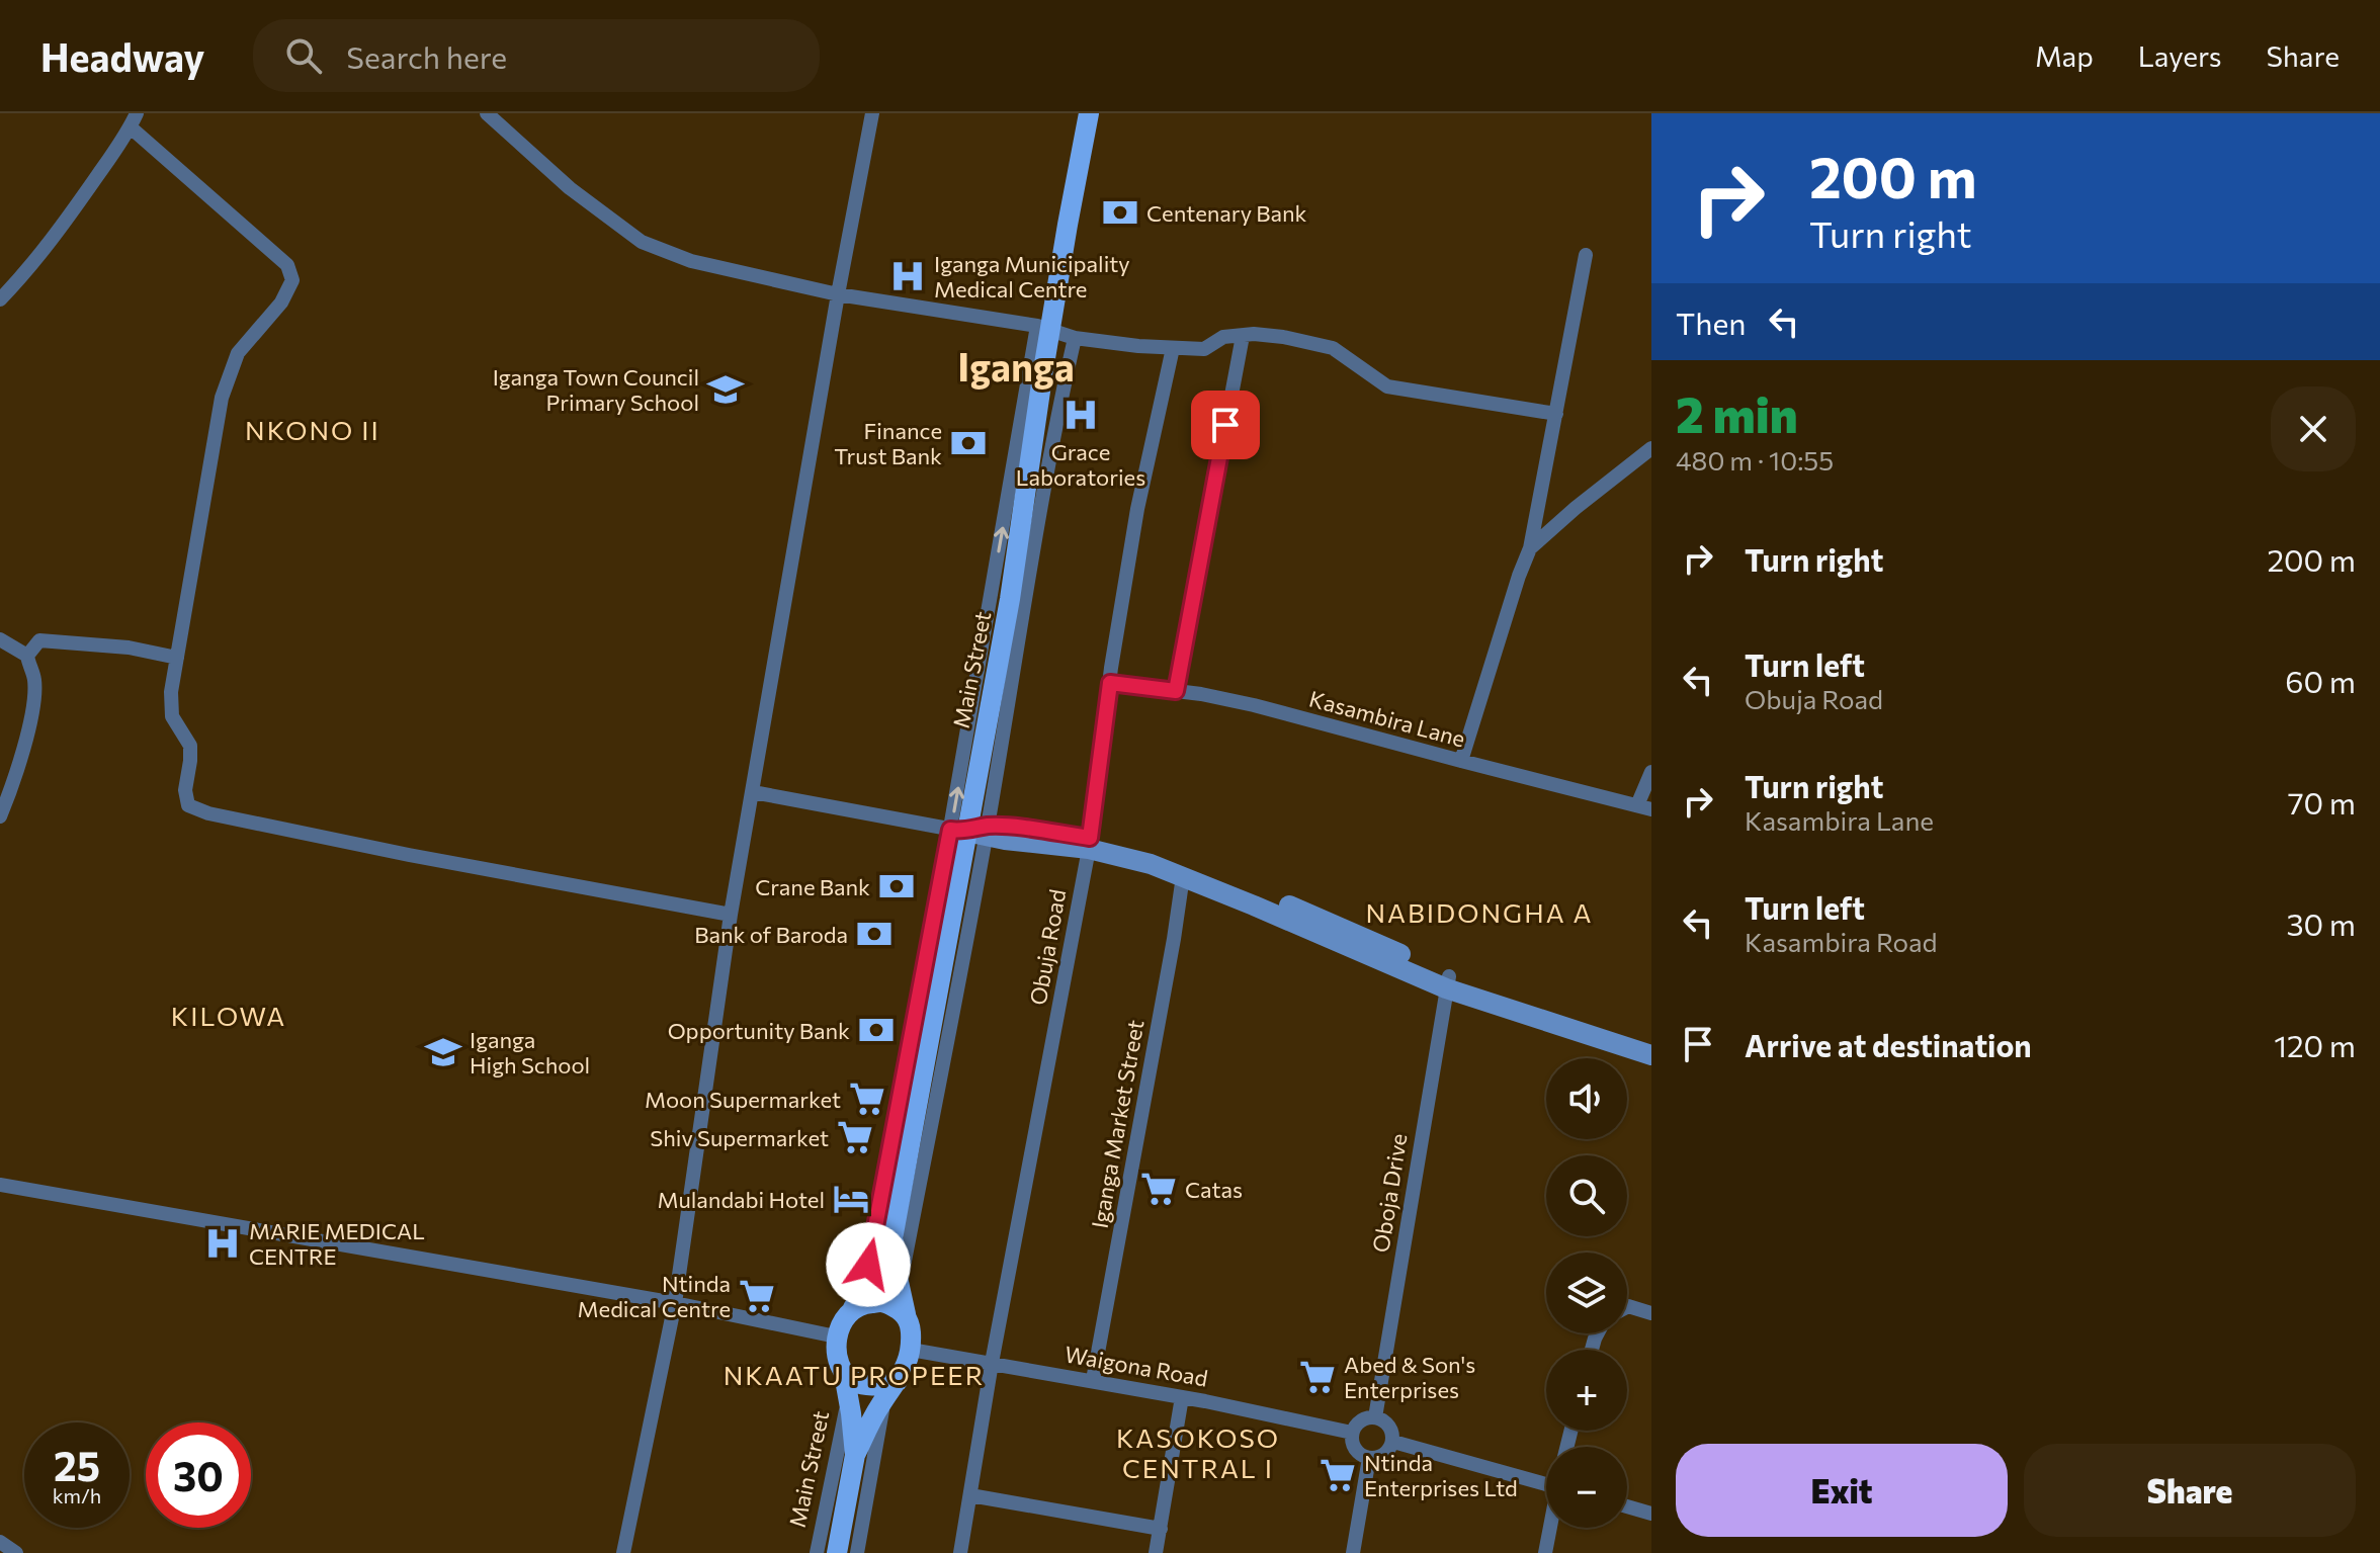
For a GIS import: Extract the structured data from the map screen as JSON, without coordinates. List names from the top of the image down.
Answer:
{
  "streets": {
    "main road": ["Main Street"],
    "street": [
      "Kasambira Lane",
      "Obuja Road",
      "Iganga Market Street",
      "Oboja Drive",
      "Waigona Road"
    ]
  },
  "crossings": [
    ["Main Street", "Waigona Road"],
    ["Kasambira Lane", "Obuja Road"],
    ["Obuja Road", "Waigona Road"],
    ["Iganga Market Street", "Waigona Road"],
    ["Oboja Drive", "Waigona Road"]
  ],
  "districts": [
    "Iganga",
    "NKONO II",
    "NABIDONGHA A",
    "KILOWA",
    "NKAATU PROPEER",
    "KASOKOSO CENTRAL I"
  ],
  "places": {
    "bank": [
      "Centenary Bank",
      "Finance Trust Bank",
      "Crane Bank",
      "Bank of Baroda",
      "Opportunity Bank"
    ],
    "hospital": ["Iganga Municipality Medical Centre", "Grace Laboratories", "MARIE MEDICAL CENTRE"],
    "school or university": ["Iganga Town Council Primary School", "Iganga High School"],
    "supermarket": [
      "Moon Supermarket",
      "Shiv Supermarket",
      "Catas",
      "Ntinda Medical Centre",
      "Abed & Son's Enterprises",
      "Ntinda Enterprises Ltd"
    ],
    "hotel": ["Mulandabi Hotel"]
  },
  "page": {
    "header": "Headway",
    "search": "Search here",
    "nav": ["Map", "Layers", "Share"],
    "turn": ["200 m", "Turn right"],
    "then": "Then",
    "heading": ["2 min", "480 m · 10:55"],
    "list": [
      {
        "name": "Turn right",
        "value": "200 m"
      },
      {
        "name": "Turn left",
        "note": "Obuja Road",
        "value": "60 m"
      },
      {
        "name": "Turn right",
        "note": "Kasambira Lane",
        "value": "70 m"
      },
      {
        "name": "Turn left",
        "note": "Kasambira Road",
        "value": "30 m"
      },
      {
        "name": "Arrive at destination",
        "value": "120 m"
      }
    ],
    "map_buttons": ["+", "−"],
    "speed": "25 km/h",
    "limit": "30",
    "buttons": ["Exit", "Share"]
  }
}
